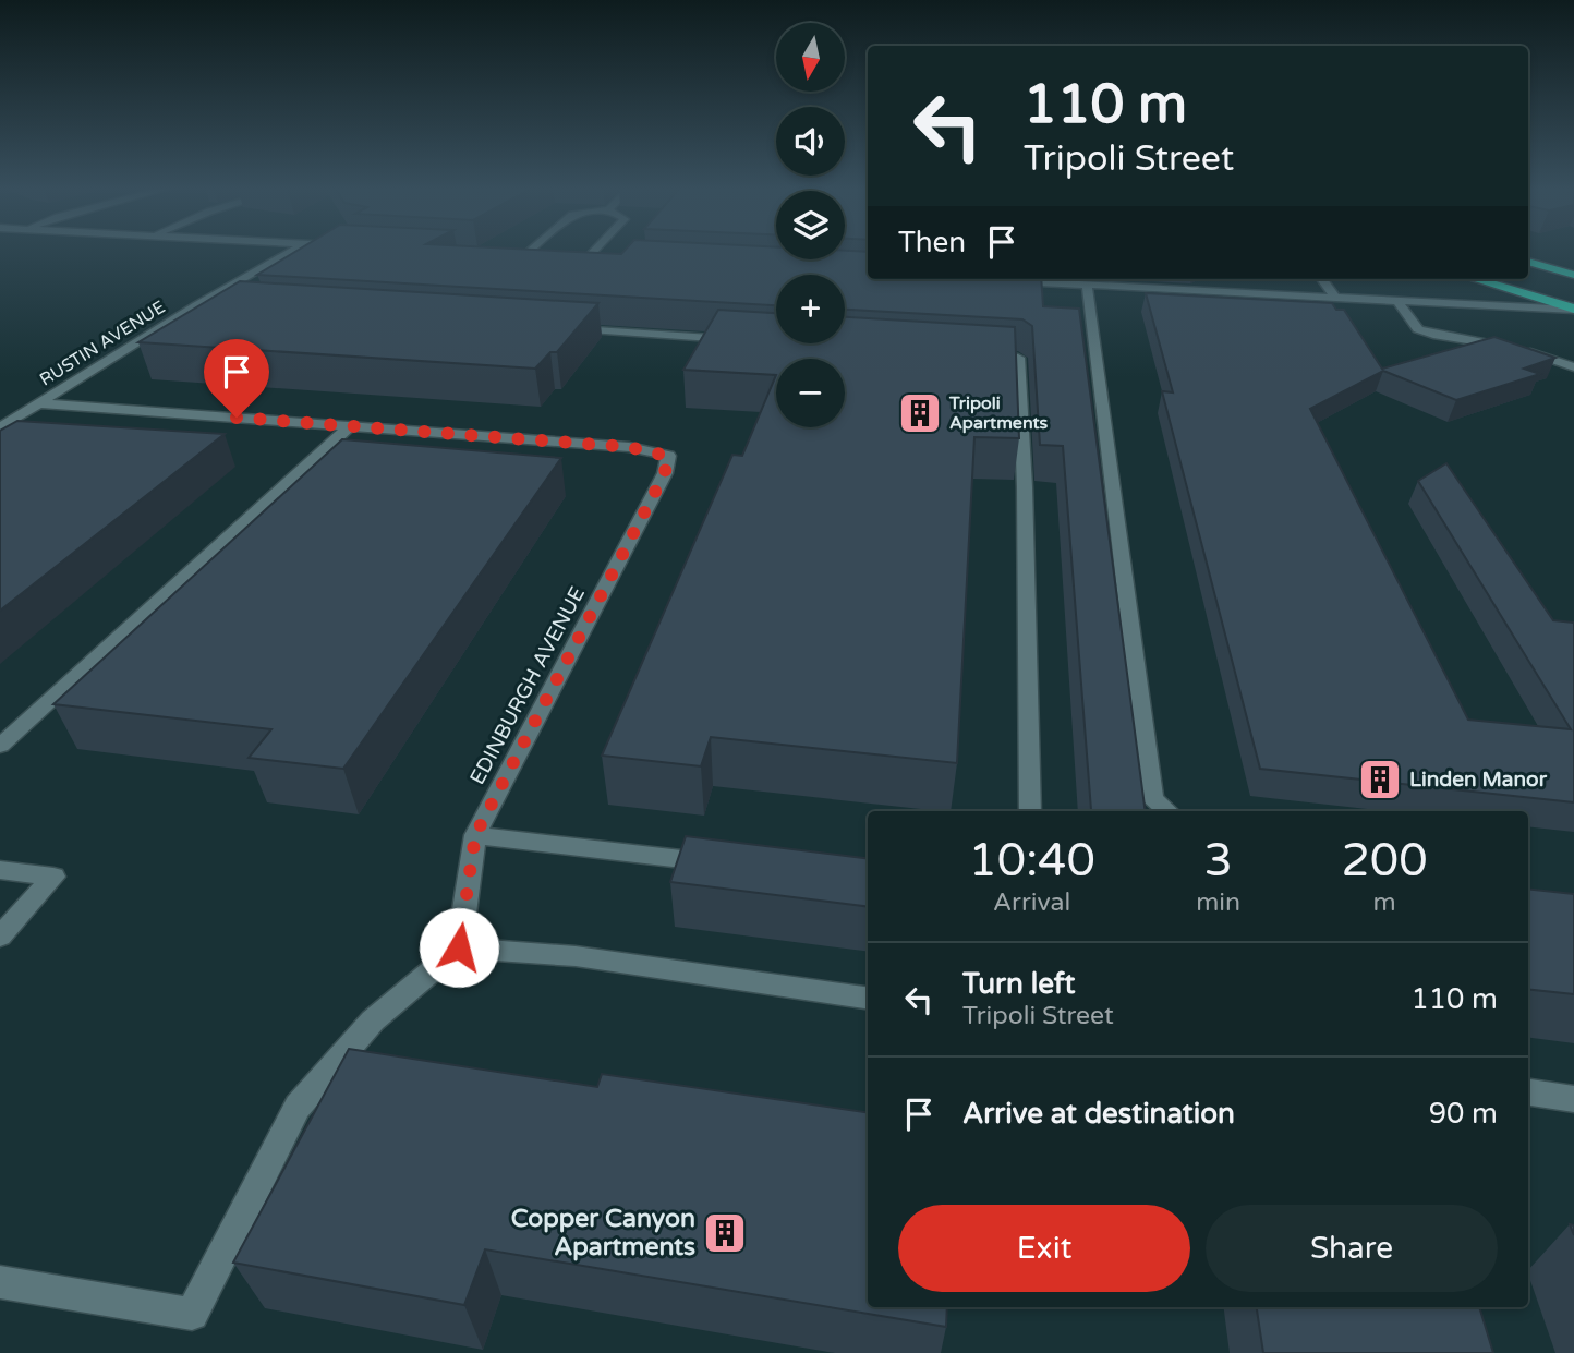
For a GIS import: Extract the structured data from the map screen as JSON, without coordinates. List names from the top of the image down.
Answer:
{
  "streets": {
    "street": ["RUSTIN AVENUE", "EDINBURGH AVENUE"]
  },
  "places": {
    "building": ["Tripoli Apartments", "Linden Manor", "Copper Canyon Apartments"]
  },
  "north": "bottom",
  "page": {
    "map_buttons": ["+", "−"],
    "turn": ["110 m", "Tripoli Street"],
    "then": "Then",
    "eta": [
      "10:40",
      "Arrival",
      "3",
      "min",
      "200",
      "m"
    ],
    "list": [
      {
        "name": "Turn left",
        "note": "Tripoli Street",
        "value": "110 m"
      },
      {
        "name": "Arrive at destination",
        "value": "90 m"
      }
    ],
    "buttons": ["Exit", "Share"]
  }
}
